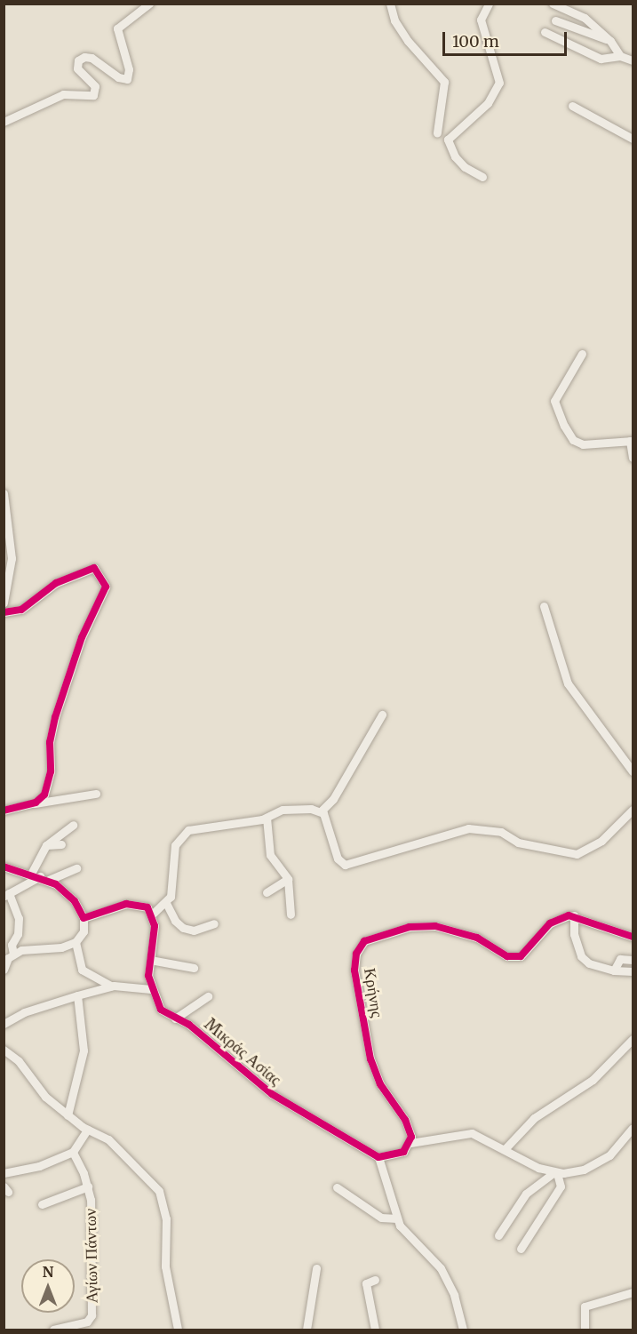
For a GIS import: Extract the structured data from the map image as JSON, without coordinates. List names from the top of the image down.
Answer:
{
  "streets": {
    "street": ["Κρήνης", "Μικράς Ασίας", "Αγίων Πάντων"]
  },
  "scale_bar": "100 m",
  "north": "top"
}
